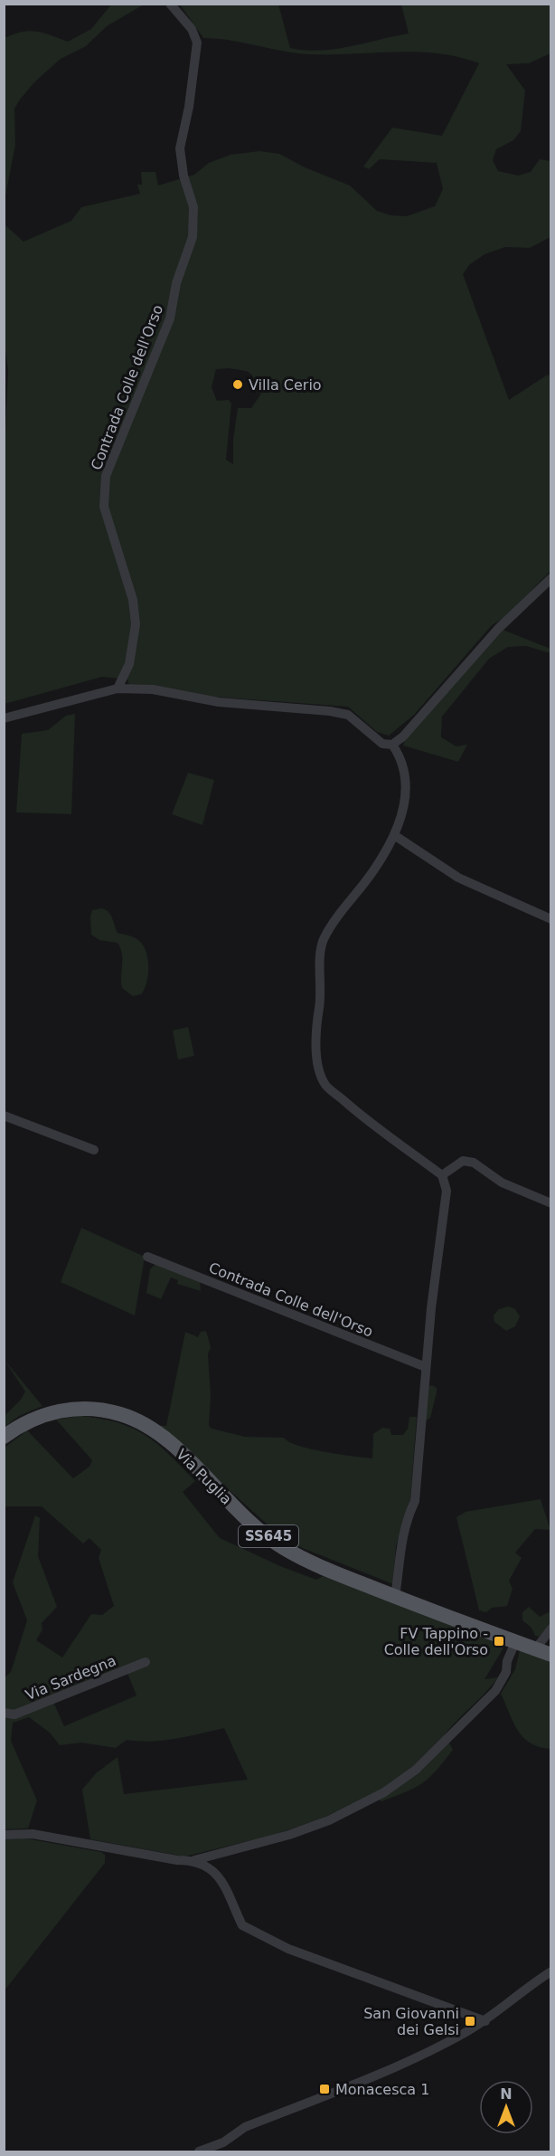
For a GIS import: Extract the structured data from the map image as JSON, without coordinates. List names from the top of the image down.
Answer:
{
  "streets": {
    "main road": ["Via Puglia", "SS645"],
    "street": ["Contrada Colle dell'Orso", "Via Sardegna"]
  },
  "crossings": [
    ["Via Puglia", "SS645"]
  ],
  "places": {
    "other": ["Villa Cerio"],
    "transit": ["FV Tappino - Colle dell'Orso", "San Giovanni dei Gelsi", "Monacesca 1"]
  },
  "north": "top"
}
